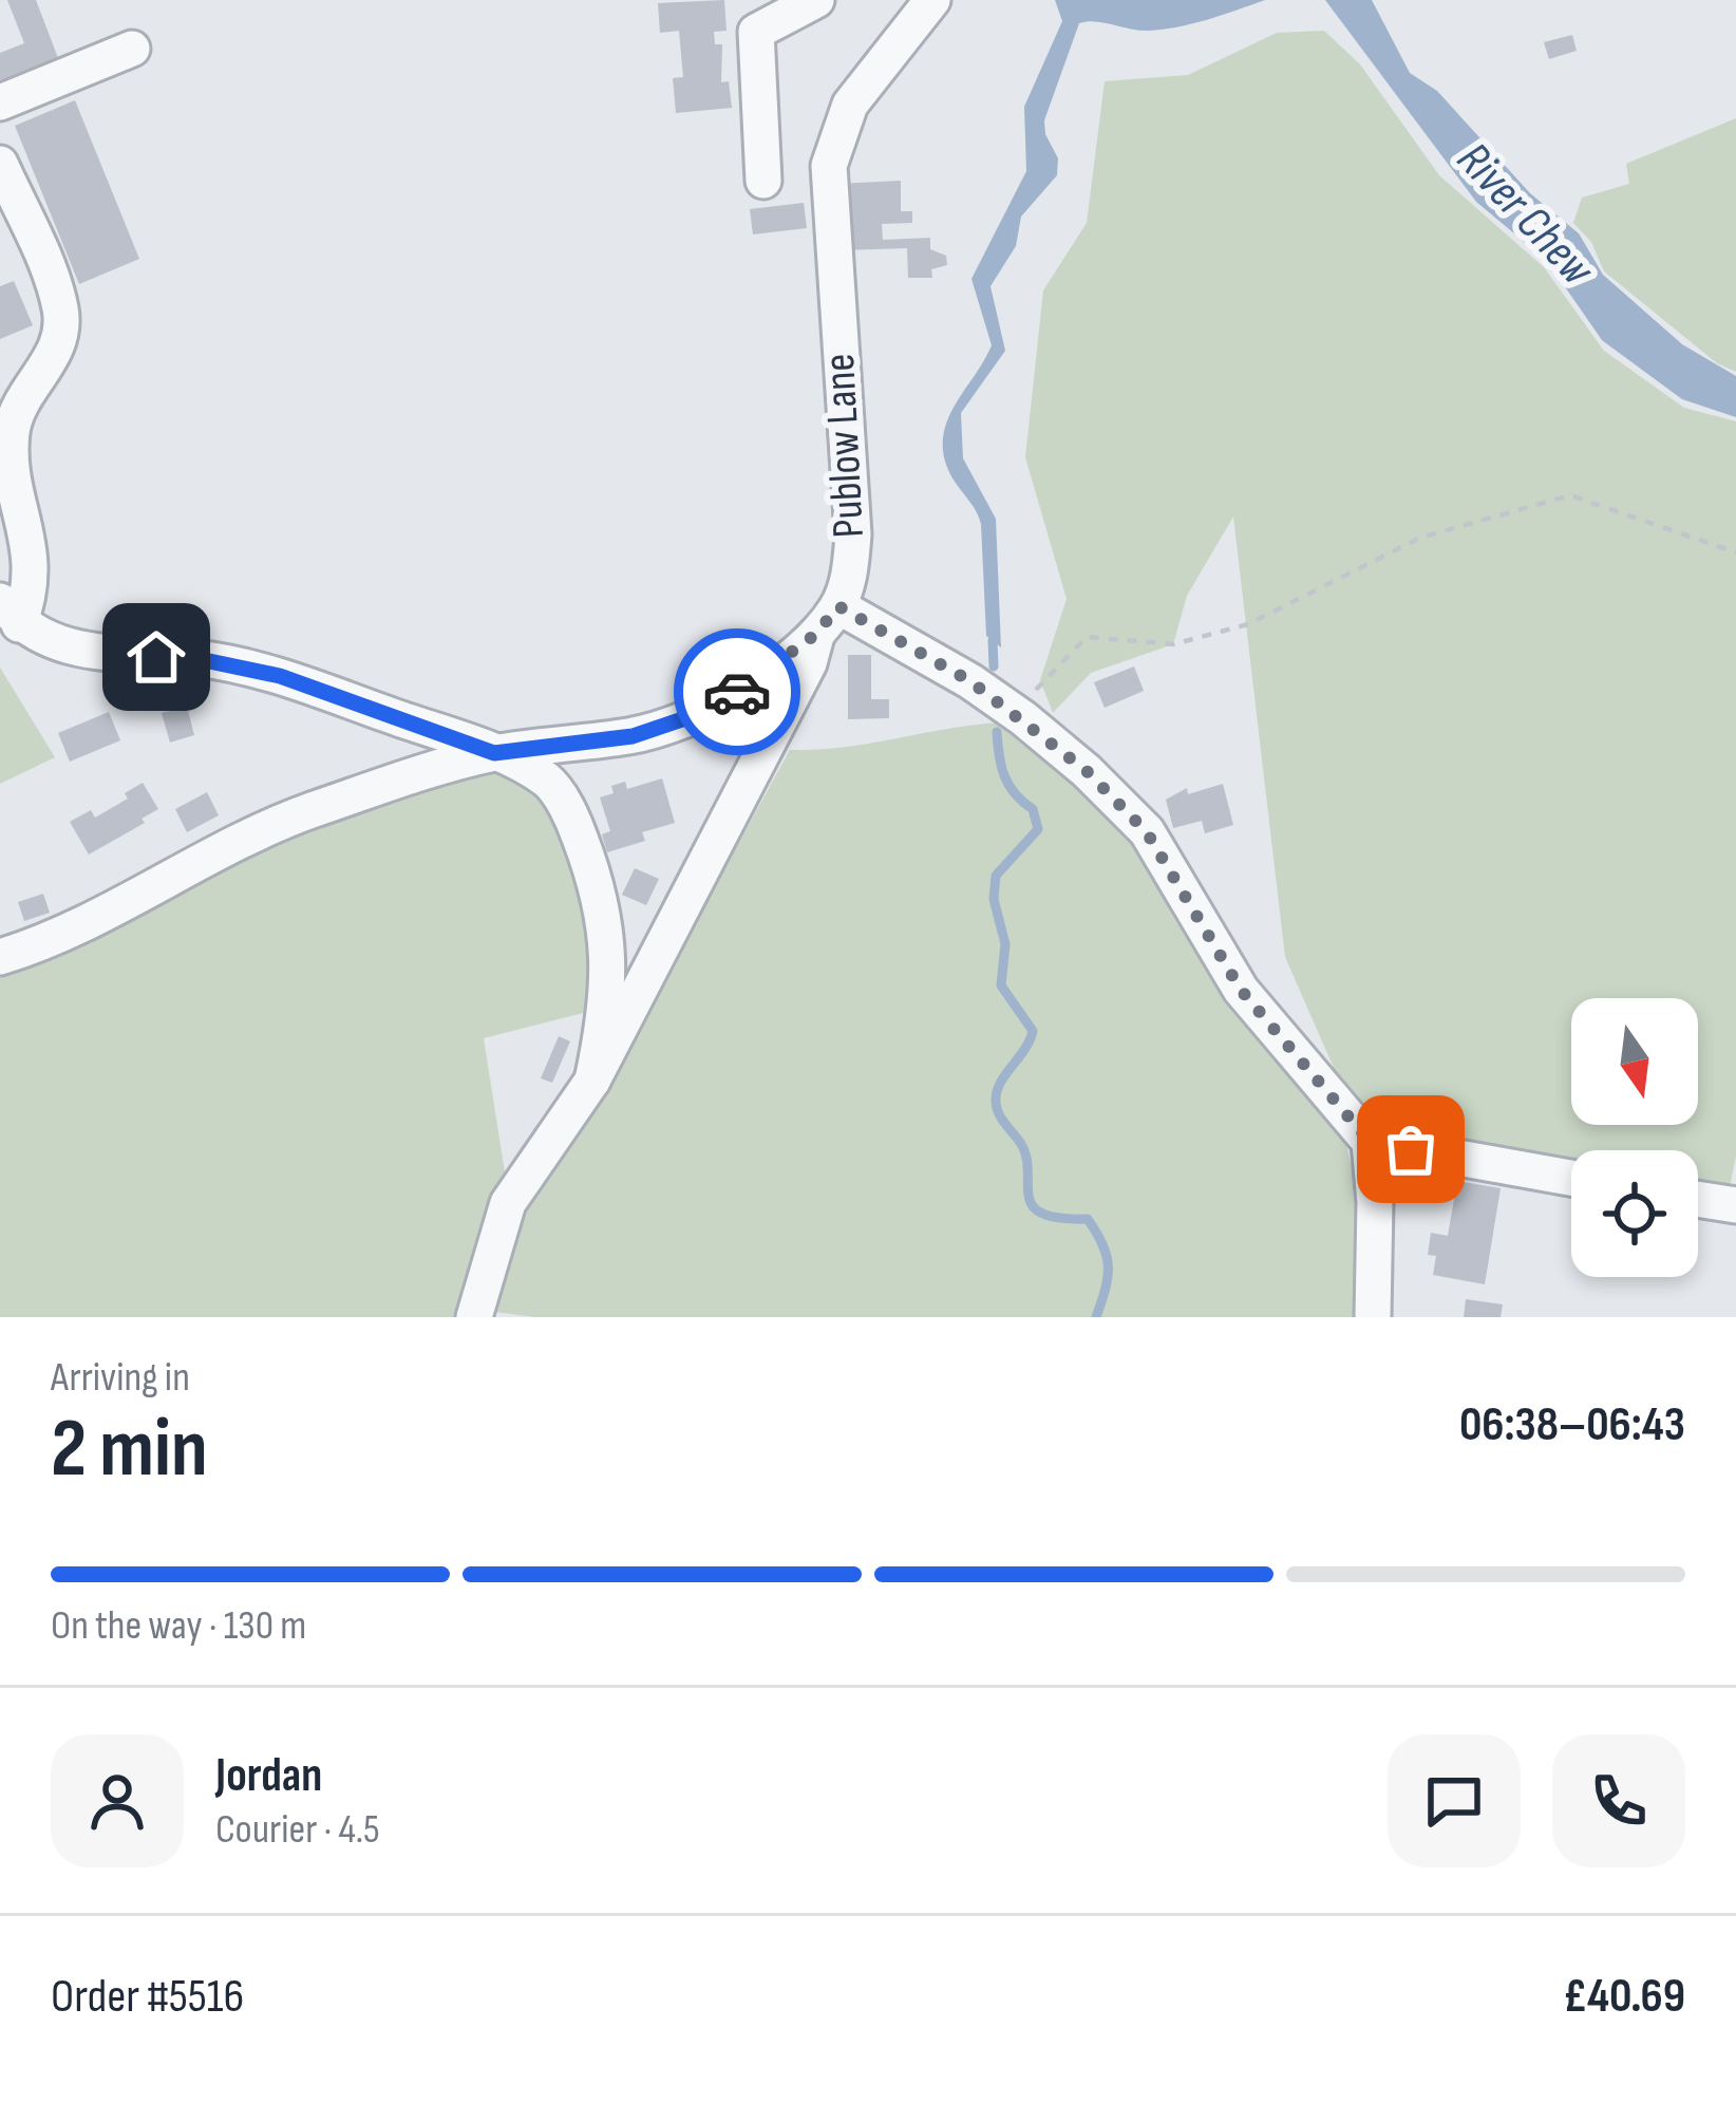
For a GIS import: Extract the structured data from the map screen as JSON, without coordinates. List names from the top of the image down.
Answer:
{
  "streets": {
    "street": ["Publow Lane"]
  },
  "water": ["River Chew"],
  "north": "bottom",
  "page": {
    "heading": ["2 min", "Arriving in", "06:38–06:43"],
    "panel": [
      "Jordan",
      "Courier · 4.5",
      "Order #5516",
      "£40.69"
    ],
    "bar": "On the way · 130 m"
  }
}
